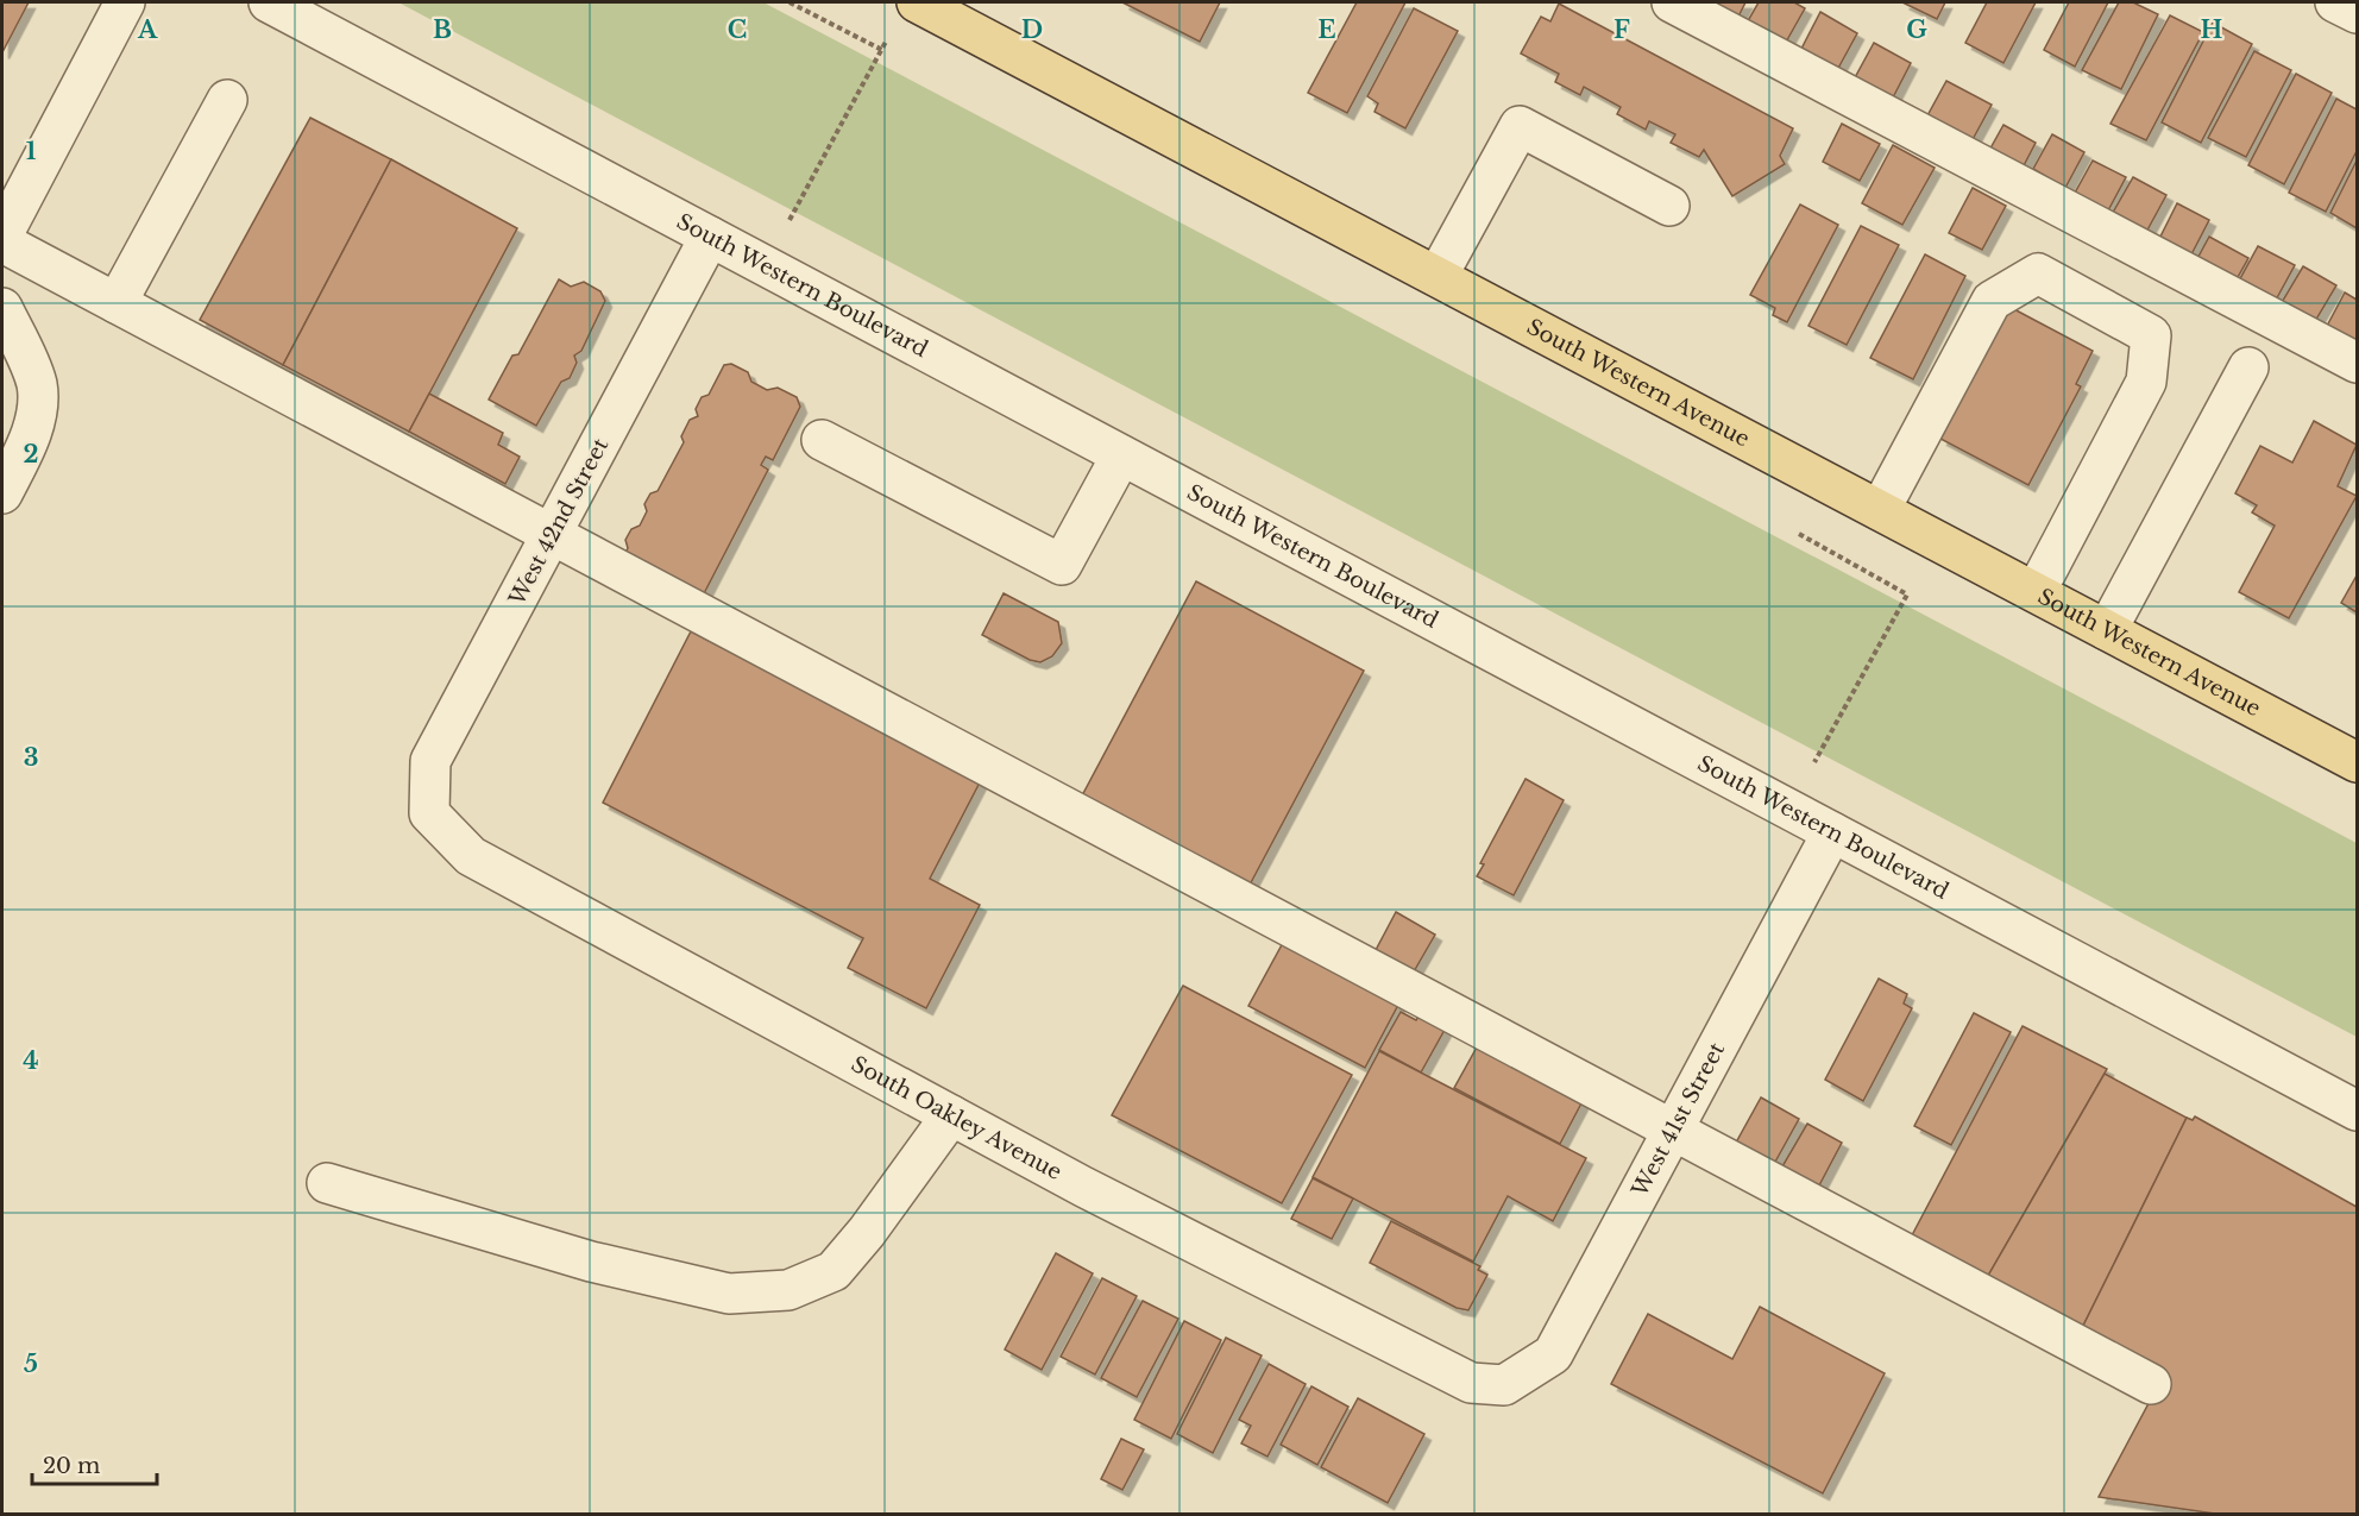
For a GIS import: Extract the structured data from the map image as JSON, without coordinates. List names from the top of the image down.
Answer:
{
  "streets": {
    "main road": ["South Western Avenue"],
    "street": [
      "South Western Boulevard",
      "West 42nd Street",
      "South Oakley Avenue",
      "West 41st Street"
    ]
  },
  "crossings": [
    ["South Western Boulevard", "West 42nd Street"],
    ["South Western Boulevard", "West 41st Street"],
    ["West 42nd Street", "South Oakley Avenue"],
    ["South Oakley Avenue", "West 41st Street"]
  ],
  "scale_bar": "20 m",
  "grid": {
    "columns": [
      "A",
      "B",
      "C",
      "D",
      "E",
      "F",
      "G",
      "H"
    ],
    "rows": [
      "1",
      "2",
      "3",
      "4",
      "5"
    ]
  }
}
